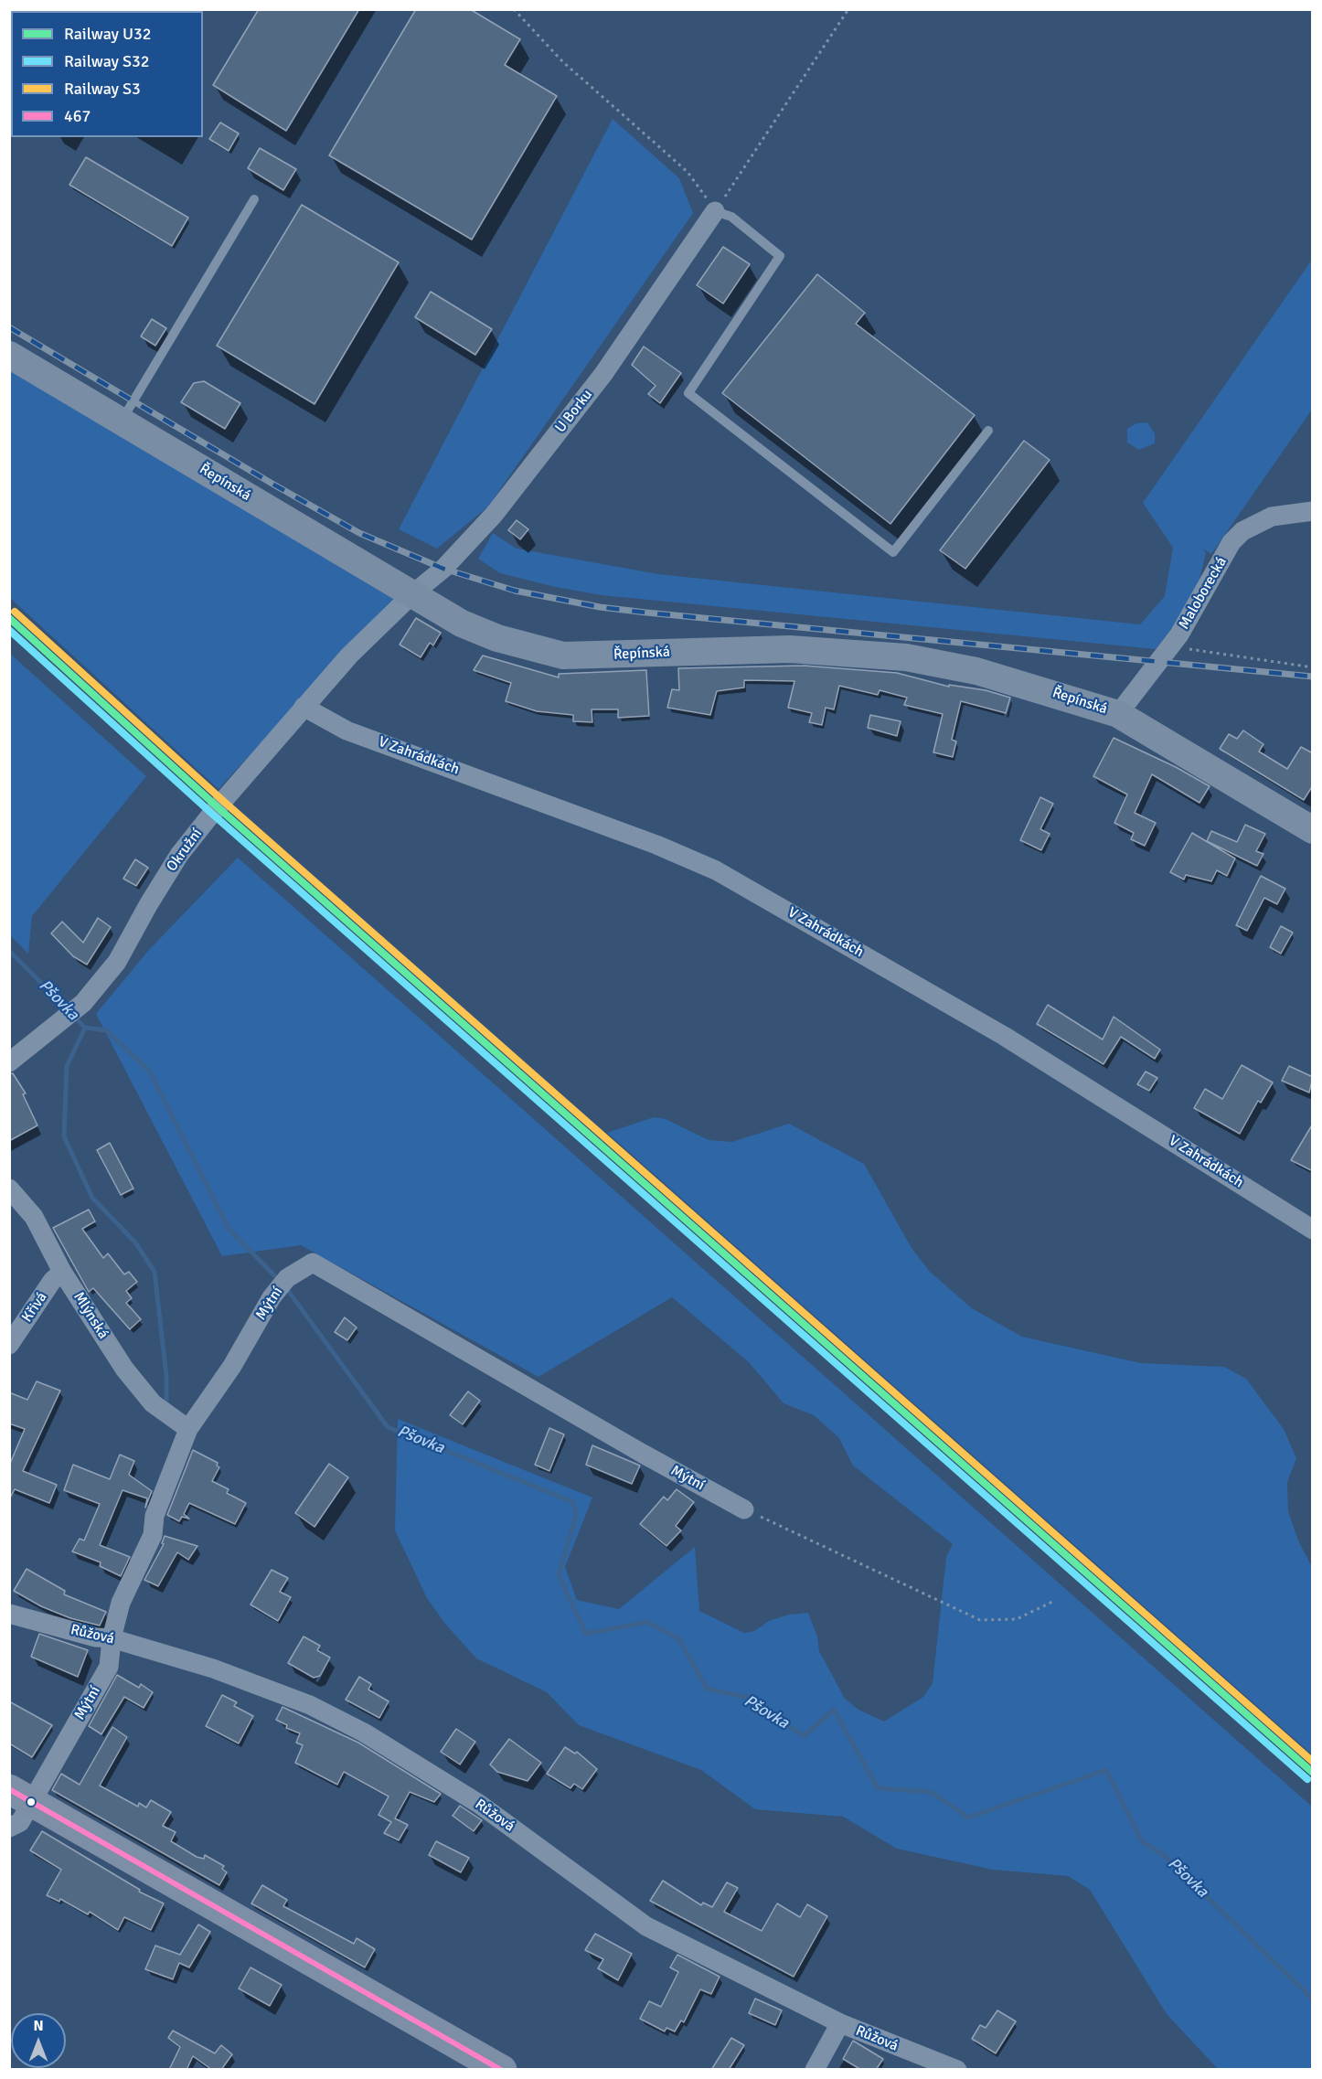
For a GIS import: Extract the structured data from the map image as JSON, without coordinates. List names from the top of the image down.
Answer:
{
  "streets": {
    "street": [
      "U Borku",
      "Řepínská",
      "Maloborecká",
      "V Zahrádkách",
      "Okružní",
      "Mýtní",
      "Křivá",
      "Mlýnská",
      "Růžová"
    ]
  },
  "crossings": [
    ["U Borku", "Řepínská"],
    ["U Borku", "Okružní"],
    ["Řepínská", "Maloborecká"],
    ["Řepínská", "Okružní"],
    ["V Zahrádkách", "Okružní"],
    ["Mýtní", "Mlýnská"],
    ["Mýtní", "Růžová"],
    ["Křivá", "Mlýnská"]
  ],
  "water": ["Pšovka"],
  "lines": [
    "rail line S3",
    "rail line U32",
    "rail line S32",
    "transit line 467"
  ],
  "legend": [
    "Railway U32",
    "Railway S32",
    "Railway S3",
    "467"
  ],
  "north": "top"
}
